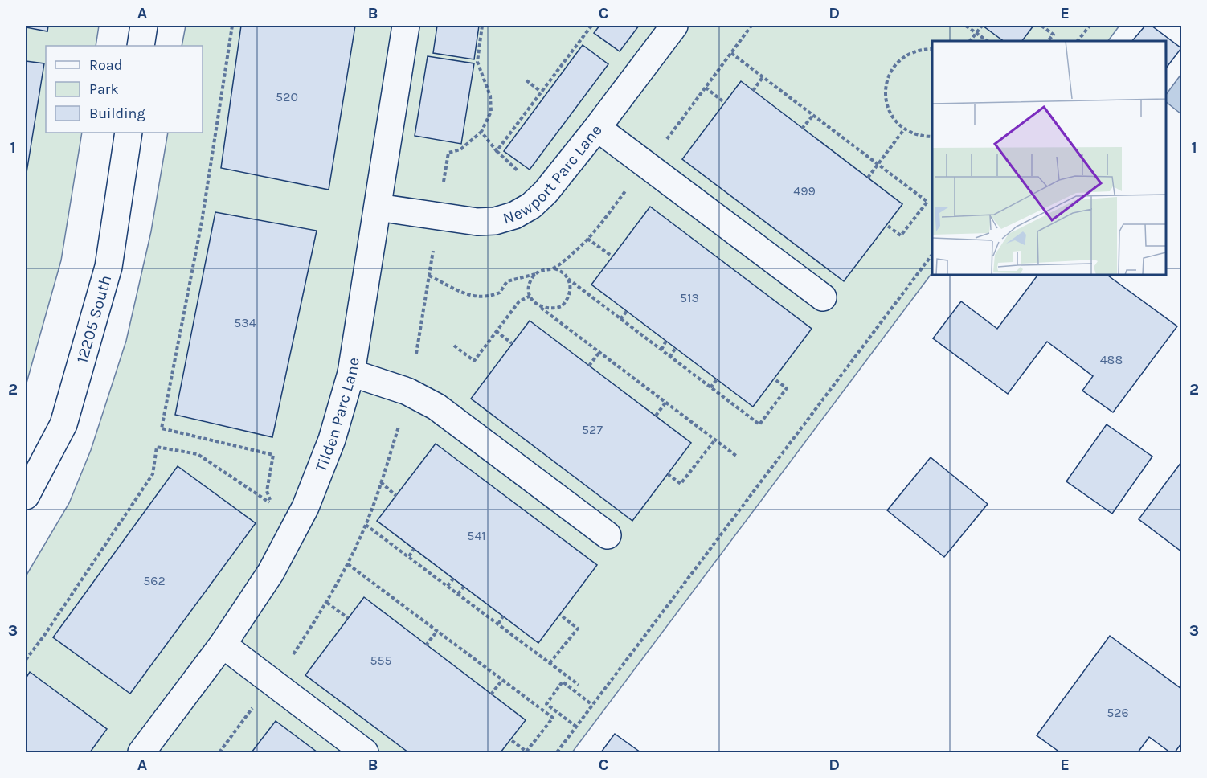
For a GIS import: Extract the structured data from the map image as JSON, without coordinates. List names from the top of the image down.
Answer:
{
  "streets": {
    "street": ["Newport Parc Lane", "12205 South", "Tilden Parc Lane"]
  },
  "crossings": [
    ["Newport Parc Lane", "Tilden Parc Lane"]
  ],
  "house_numbers": [
    "520",
    "499",
    "513",
    "534",
    "488",
    "527",
    "541",
    "562",
    "555",
    "526"
  ],
  "legend": ["Road", "Park", "Building"],
  "grid": {
    "columns": [
      "A",
      "B",
      "C",
      "D",
      "E"
    ],
    "rows": ["1", "2", "3"]
  }
}
